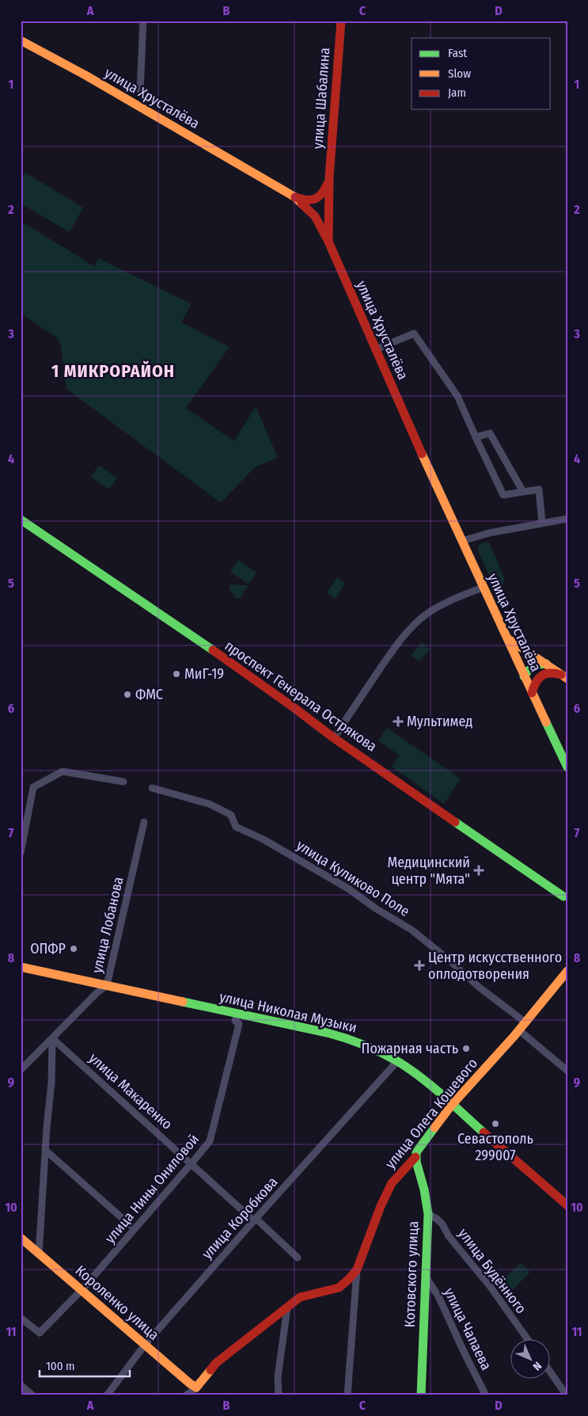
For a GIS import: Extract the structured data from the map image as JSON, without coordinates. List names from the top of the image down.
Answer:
{
  "streets": {
    "main road": [
      "улица Хрусталёва",
      "улица Шабалина",
      "проспект Генерала Острякова",
      "улица Николая Музыки",
      "улица Олега Кошевого",
      "Котовского улица",
      "Короленко улица"
    ],
    "street": [
      "улица Куликово Поле",
      "улица Лобанова",
      "улица Макаренко",
      "улица Нины Ониловой",
      "улица Коробкова",
      "улица Будённого",
      "улица Чапаева"
    ]
  },
  "crossings": [
    ["улица Хрусталёва", "улица Шабалина"],
    ["улица Куликово Поле", "улица Олега Кошевого"],
    ["улица Лобанова", "улица Николая Музыки"],
    ["улица Лобанова", "улица Макаренко"],
    ["улица Николая Музыки", "улица Олега Кошевого"],
    ["улица Николая Музыки", "улица Нины Ониловой"],
    ["улица Николая Музыки", "улица Коробкова"],
    ["улица Макаренко", "улица Нины Ониловой"],
    ["улица Макаренко", "улица Коробкова"],
    ["улица Олега Кошевого", "Котовского улица"],
    ["улица Нины Ониловой", "Короленко улица"],
    ["улица Коробкова", "Короленко улица"],
    ["улица Будённого", "Котовского улица"],
    ["Котовского улица", "улица Чапаева"]
  ],
  "districts": ["1 МИКРОРАЙОН"],
  "places": {
    "other": [
      "МиГ-19",
      "ФМС",
      "ОПФР",
      "Пожарная часть",
      "Севастополь 299007"
    ],
    "health": ["Мультимед", "Медицинский центр \"Мята\"", "Центр искусственного оплодотворения"]
  },
  "legend": ["Fast", "Slow", "Jam"],
  "scale_bar": "100 m",
  "north": "bottom right",
  "grid": {
    "columns": [
      "A",
      "B",
      "C",
      "D"
    ],
    "rows": [
      "1",
      "2",
      "3",
      "4",
      "5",
      "6",
      "7",
      "8",
      "9",
      "10",
      "11"
    ]
  }
}
